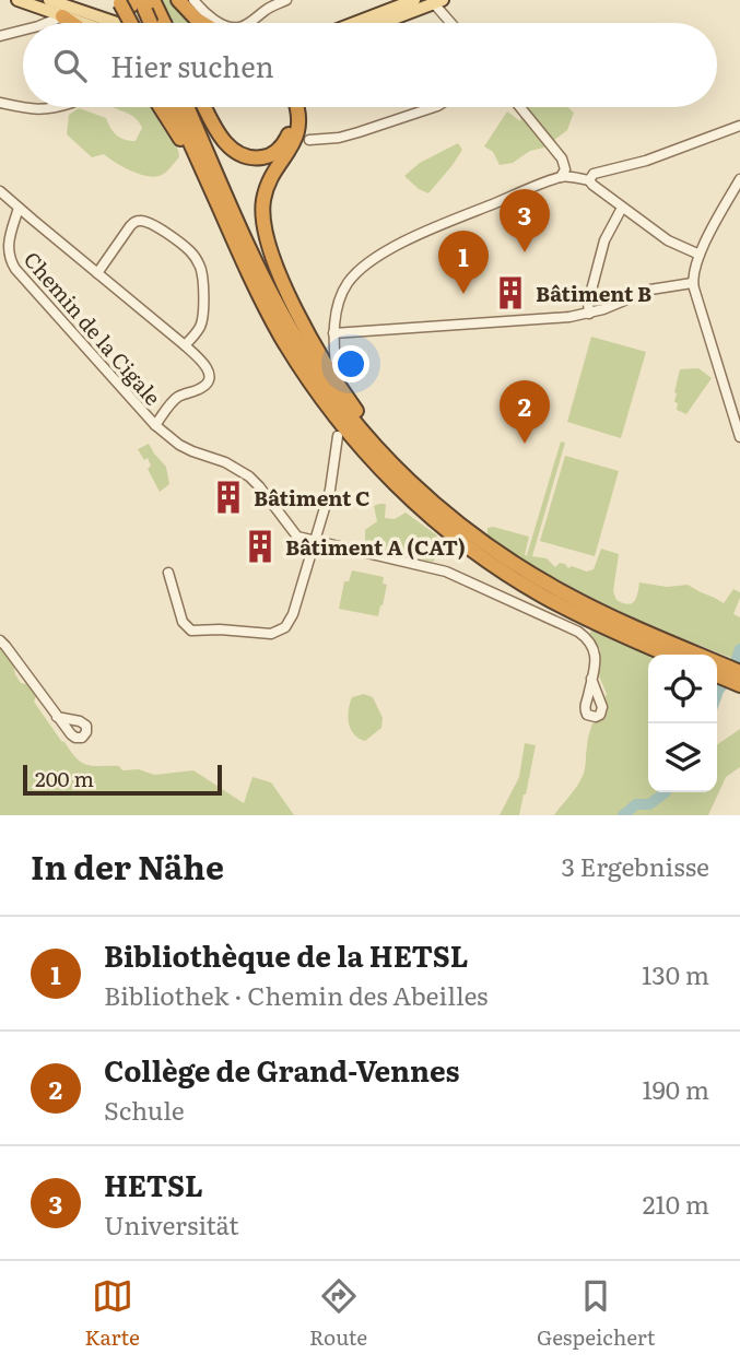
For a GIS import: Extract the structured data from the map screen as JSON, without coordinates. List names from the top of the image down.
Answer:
{
  "streets": {
    "street": ["Chemin de la Cigale"]
  },
  "places": {
    "building": ["Bâtiment B", "Bâtiment C", "Bâtiment A (CAT)"]
  },
  "scale_bar": "200 m",
  "page": {
    "search": "Hier suchen",
    "pins": ["3", "1", "2"],
    "scale": "200 m",
    "heading": ["In der Nähe", "3 Ergebnisse"],
    "list": [
      {
        "mark": "1",
        "name": "Bibliothèque de la HETSL",
        "note": "Bibliothek · Chemin des Abeilles",
        "value": "130 m"
      },
      {
        "mark": "2",
        "name": "Collège de Grand-Vennes",
        "note": "Schule",
        "value": "190 m"
      },
      {
        "mark": "3",
        "name": "HETSL",
        "note": "Universität",
        "value": "210 m"
      }
    ],
    "nav": ["Karte", "Route", "Gespeichert"]
  }
}
